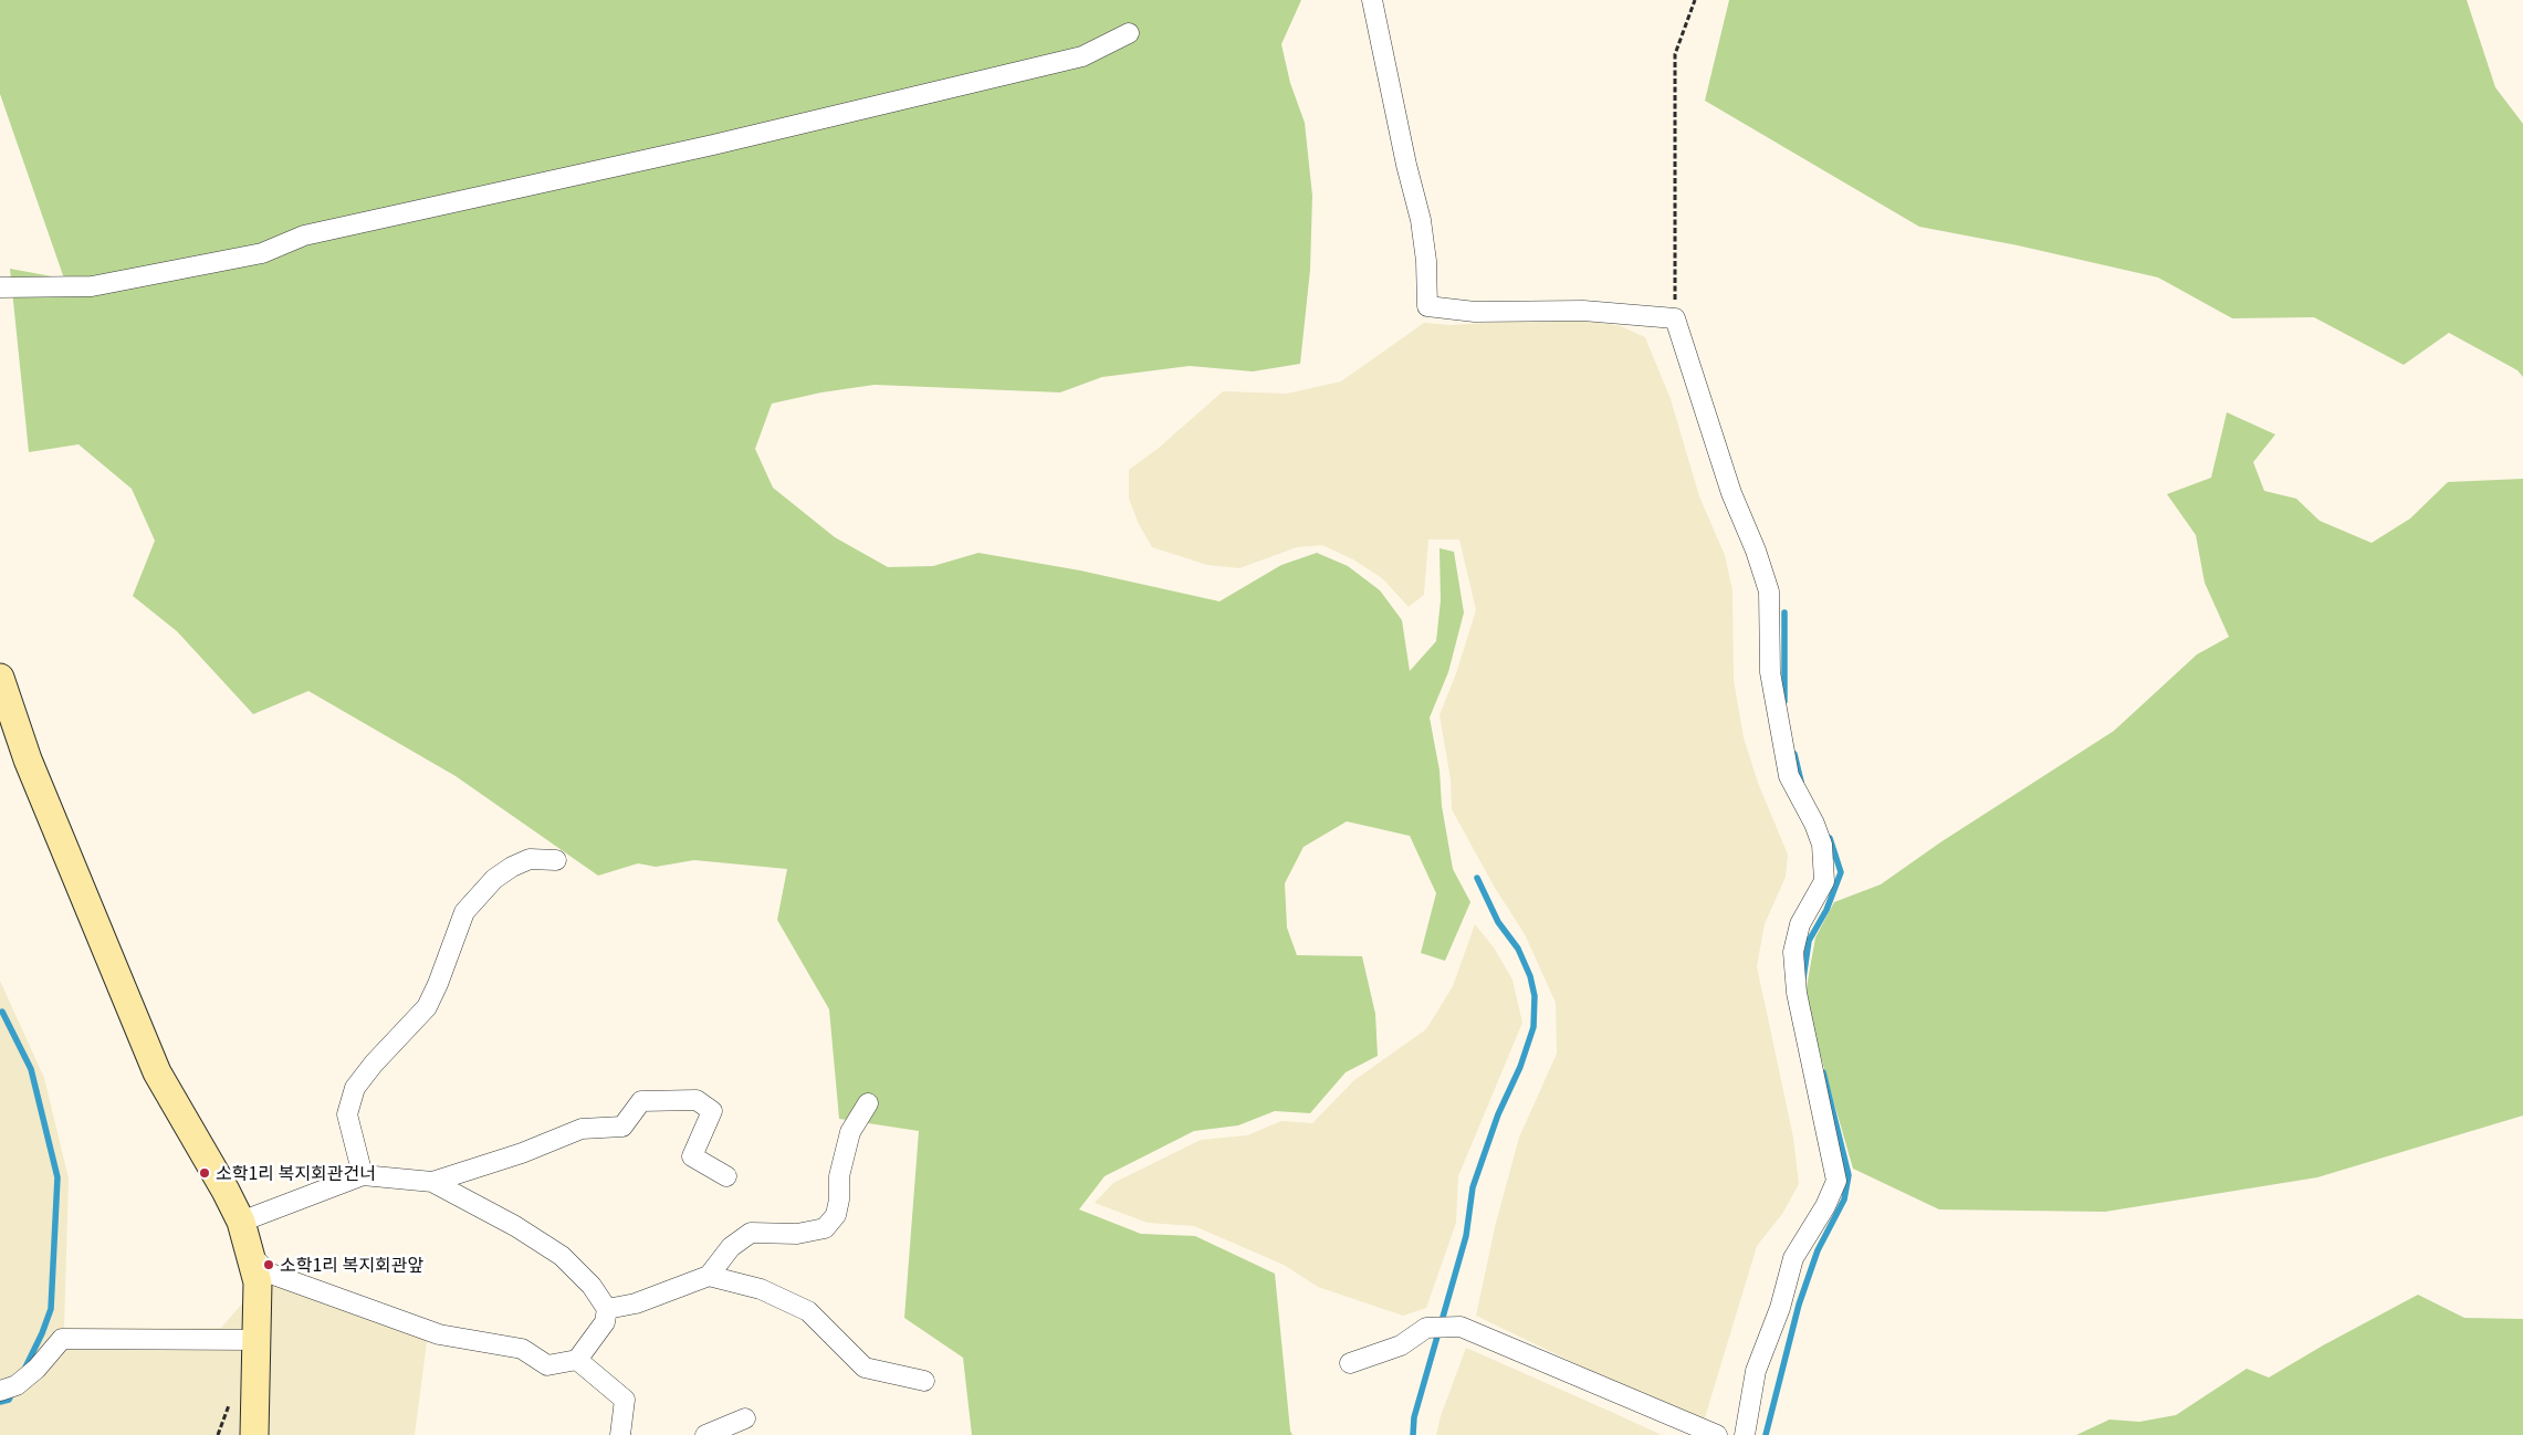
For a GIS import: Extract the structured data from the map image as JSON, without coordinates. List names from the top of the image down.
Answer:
{
  "places": ["소학1리 복지회관건너", "소학1리 복지회관앞"]
}
